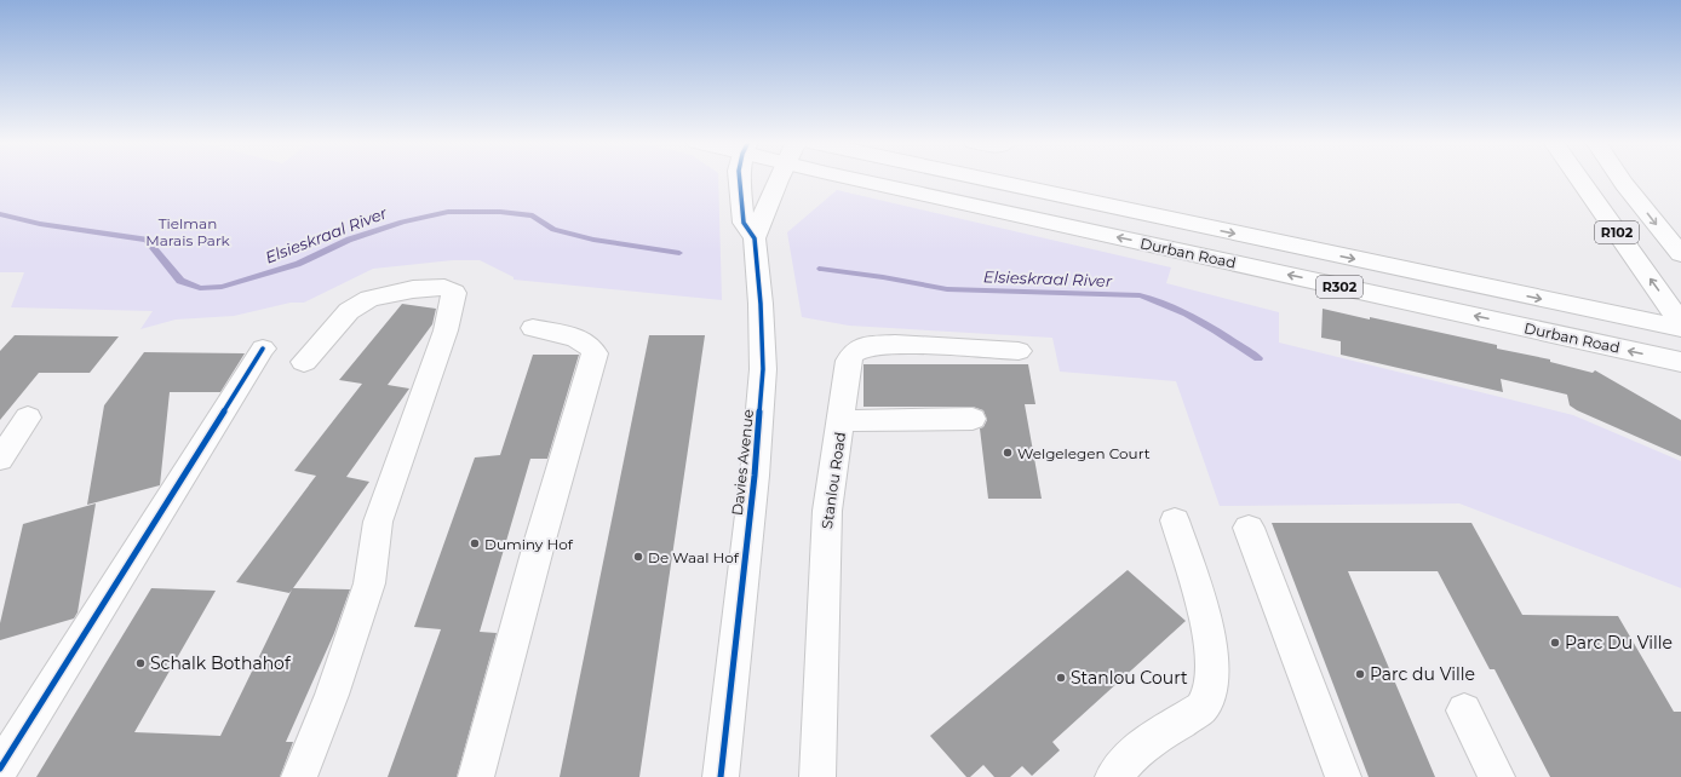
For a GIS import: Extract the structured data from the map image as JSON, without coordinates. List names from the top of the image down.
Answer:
{
  "streets": {
    "main road": [
      "R102",
      "Durban Road",
      "R302",
      "Davies Avenue",
      "Stanlou Road"
    ]
  },
  "water": ["Elsieskraal River"],
  "parks": ["Tielman Marais Park"],
  "places": [
    "Welgelegen Court",
    "Duminy Hof",
    "De Waal Hof",
    "Parc Du Ville",
    "Schalk Bothahof",
    "Parc du Ville",
    "Stanlou Court"
  ]
}
